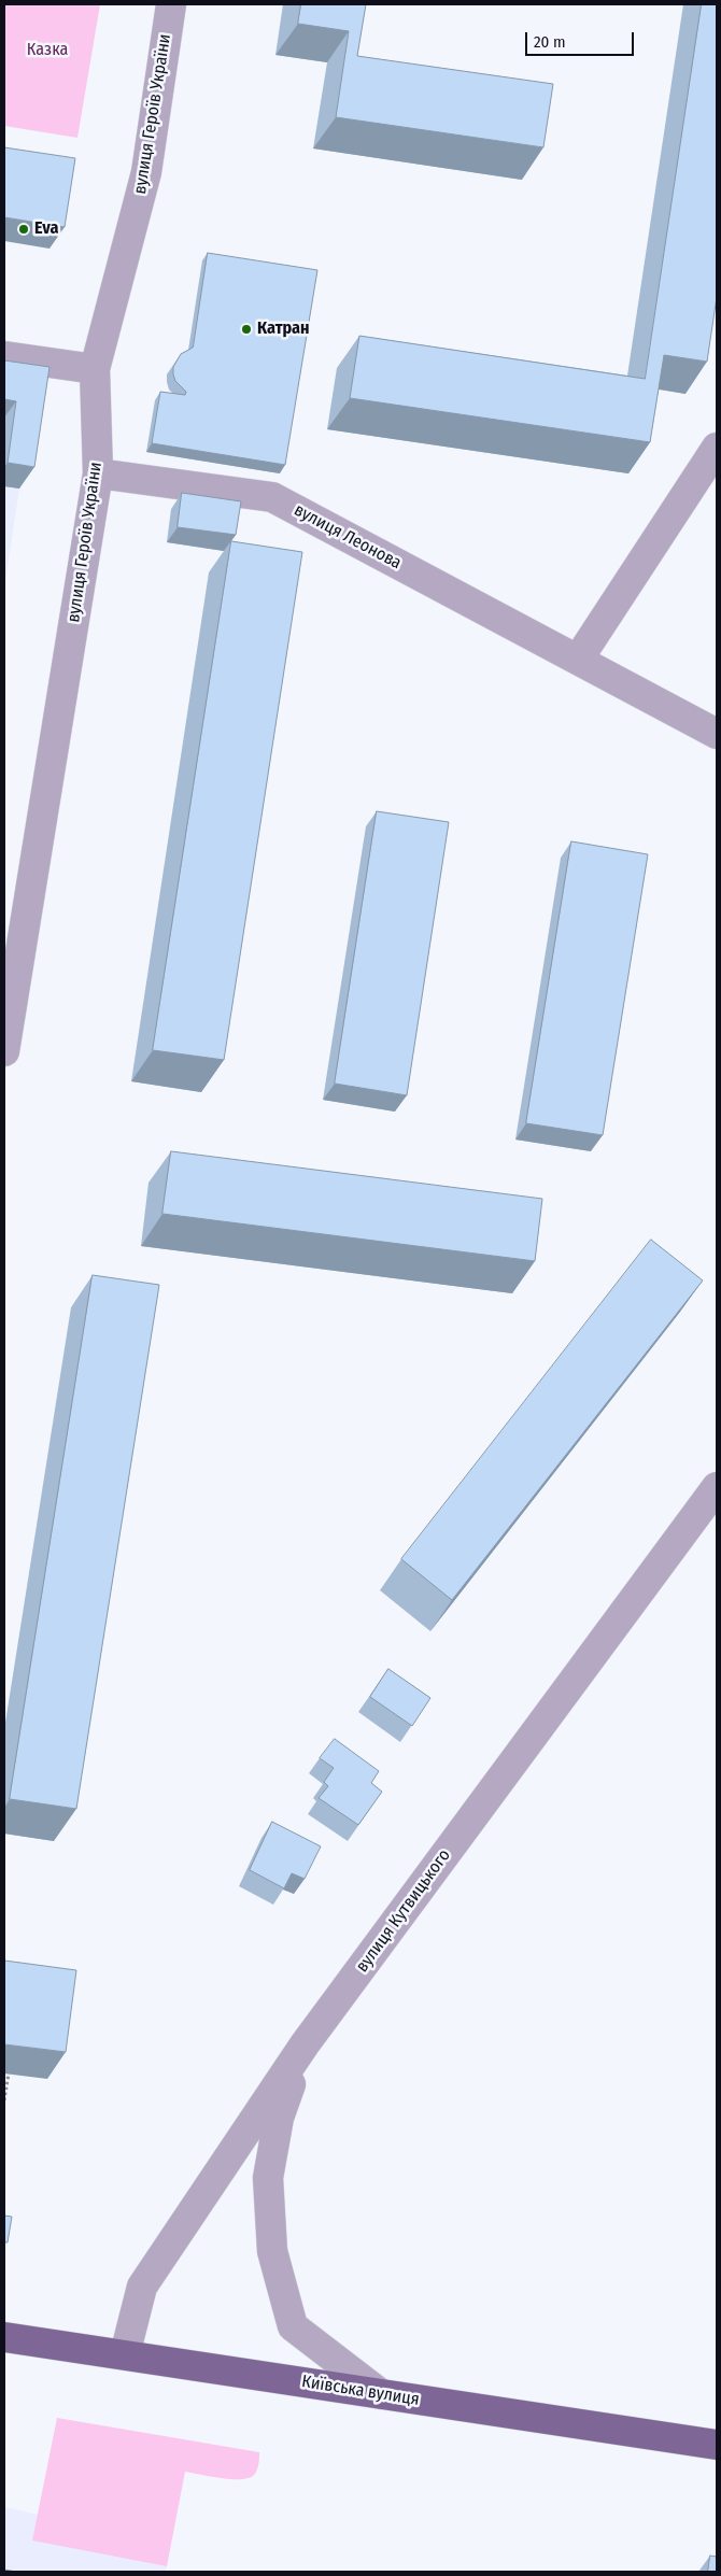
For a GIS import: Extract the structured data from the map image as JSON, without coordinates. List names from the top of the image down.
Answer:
{
  "streets": {
    "main road": ["Київська вулиця"],
    "street": ["вулиця Героїв України", "вулиця Леонова", "вулиця Кутвицького"]
  },
  "crossings": [
    ["вулиця Героїв України", "вулиця Леонова"],
    ["вулиця Кутвицького", "Київська вулиця"]
  ],
  "parks": ["Казка"],
  "places": ["Eva", "Катран"],
  "scale_bar": "20 m"
}
